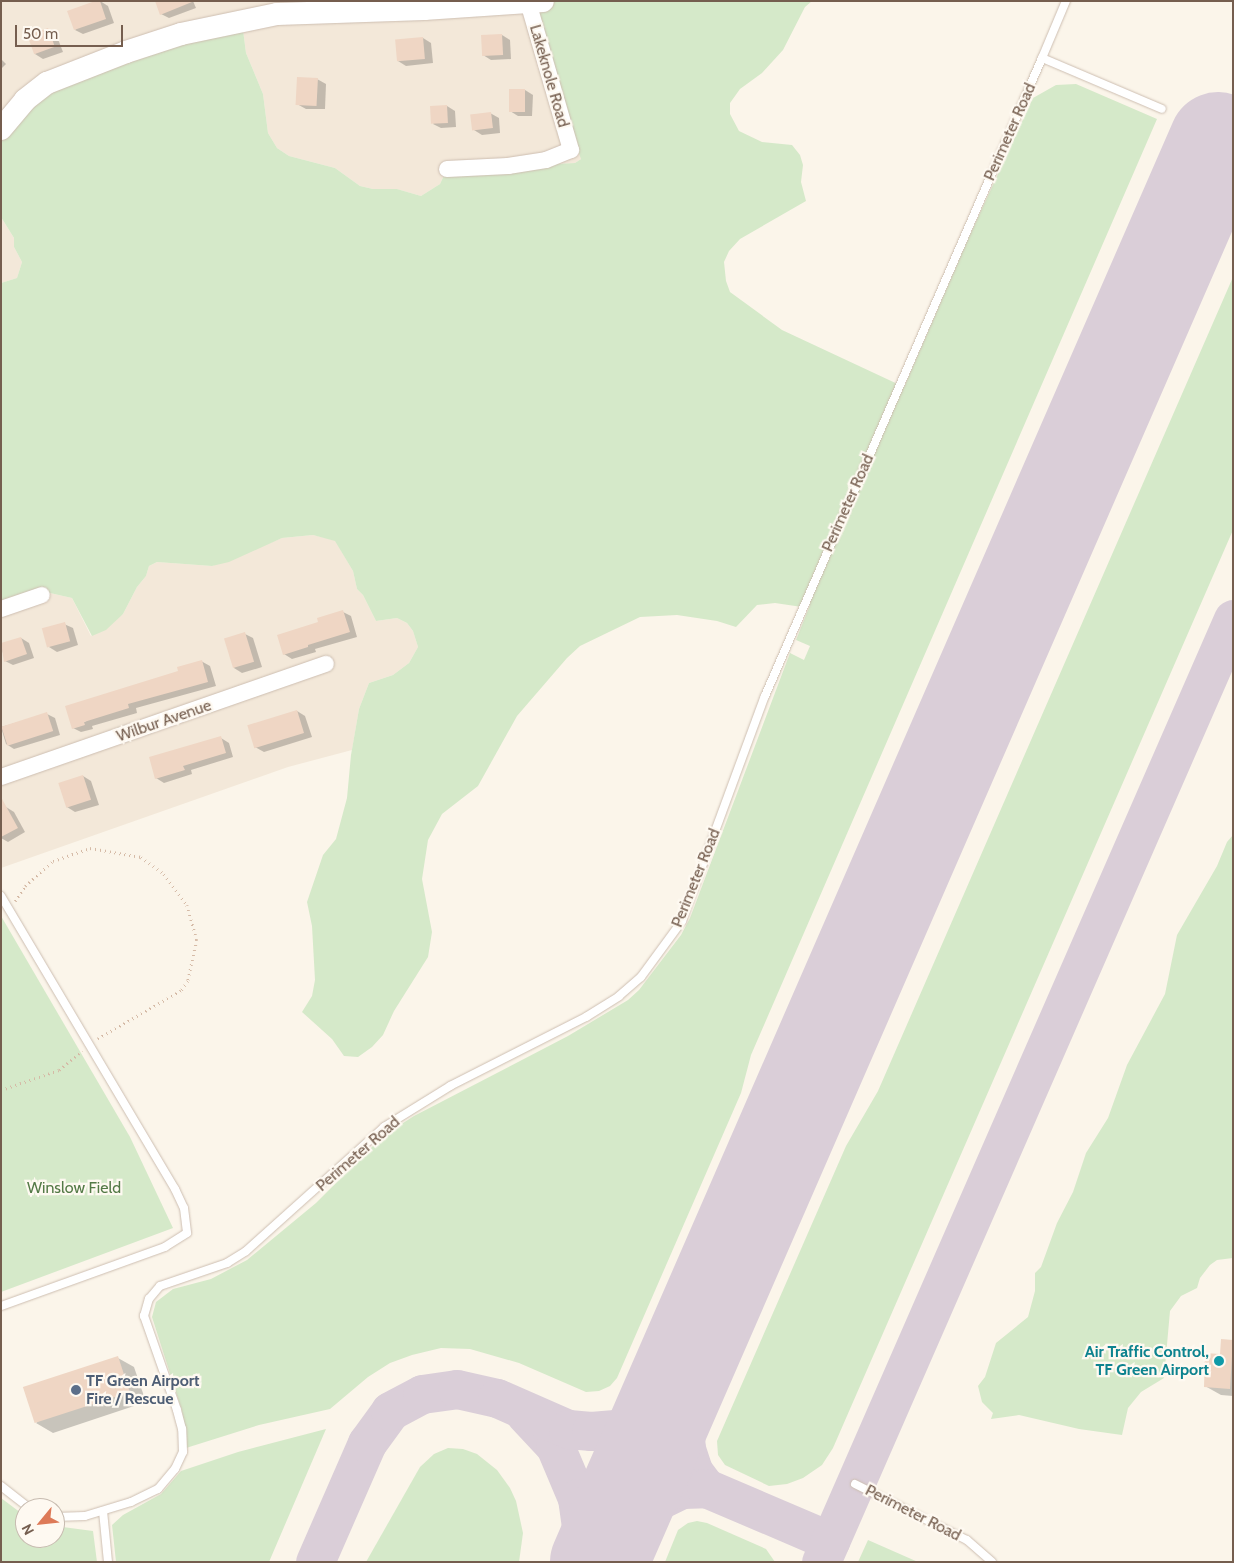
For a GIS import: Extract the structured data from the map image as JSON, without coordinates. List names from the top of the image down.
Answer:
{
  "streets": {
    "street": ["Lakeknole Road", "Wilbur Avenue"],
    "lane": ["Perimeter Road"]
  },
  "parks": ["Winslow Field"],
  "places": ["Air Traffic Control, TF Green Airport", "TF Green Airport Fire / Rescue"],
  "scale_bar": "50 m",
  "north": "bottom left"
}
